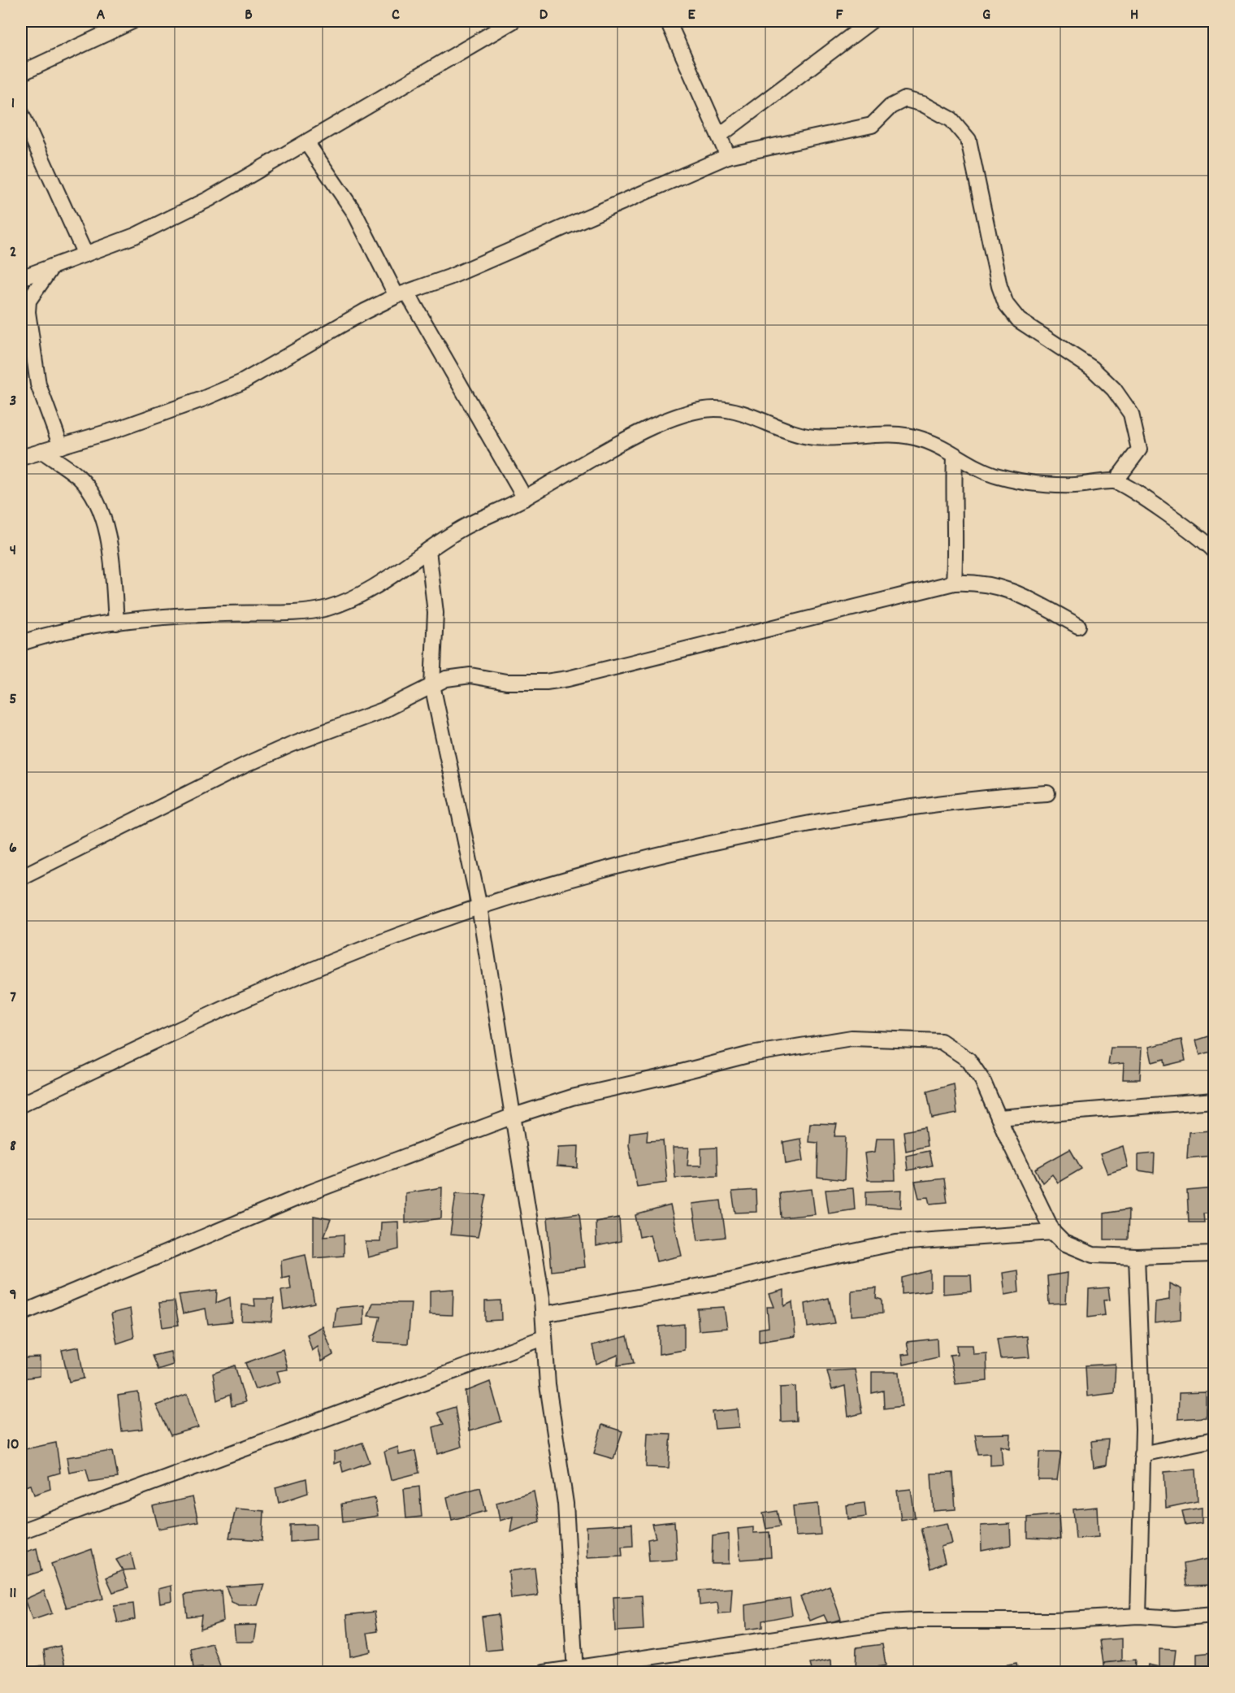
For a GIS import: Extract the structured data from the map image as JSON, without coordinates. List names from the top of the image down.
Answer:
{
  "grid": {
    "columns": [
      "A",
      "B",
      "C",
      "D",
      "E",
      "F",
      "G",
      "H"
    ],
    "rows": [
      "1",
      "2",
      "3",
      "4",
      "5",
      "6",
      "7",
      "8",
      "9",
      "10",
      "11"
    ]
  }
}
